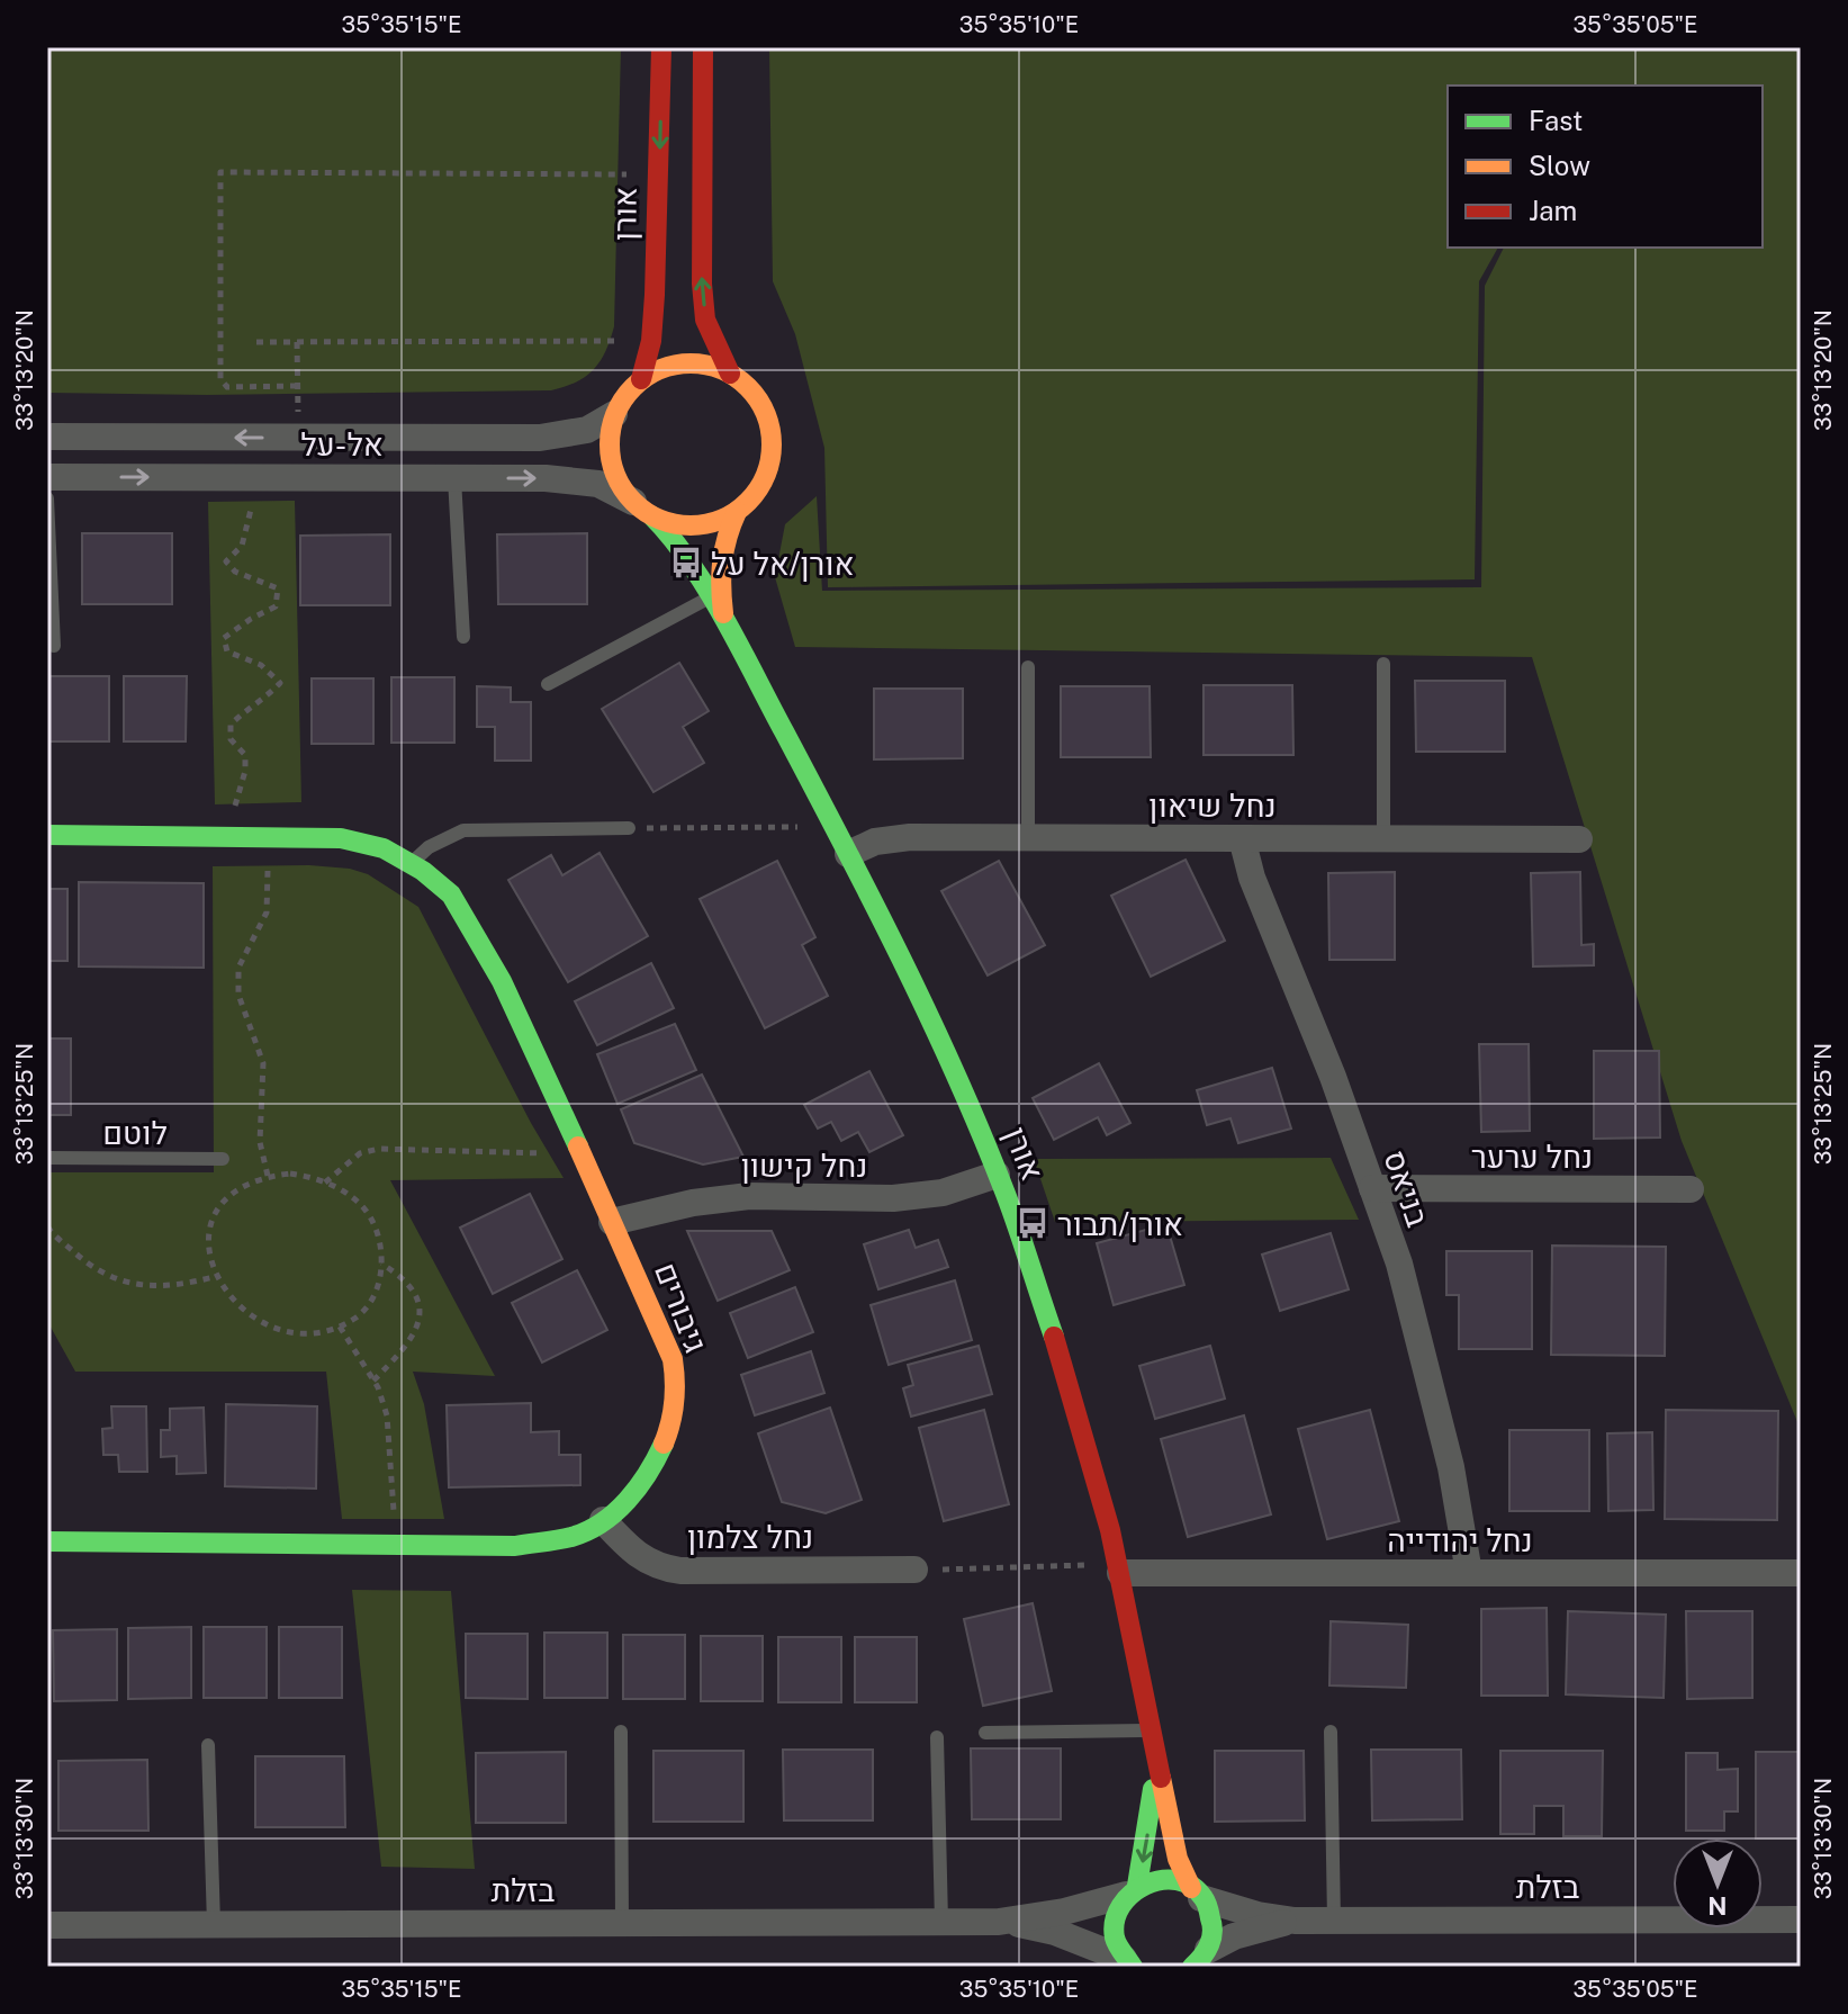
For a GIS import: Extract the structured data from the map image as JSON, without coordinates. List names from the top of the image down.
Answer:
{
  "streets": {
    "street": [
      "אורן",
      "אל-על",
      "נחל שיאון",
      "נחל ערער",
      "נחל קישון",
      "בניאס",
      "גיבורים",
      "נחל צלמון",
      "נחל יהודייה",
      "בזלת"
    ],
    "lane": ["לוטם"]
  },
  "crossings": [
    ["אורן", "אל-על"],
    ["אורן", "נחל שיאון"],
    ["אורן", "נחל קישון"],
    ["אורן", "נחל יהודייה"],
    ["אורן", "בזלת"],
    ["נחל שיאון", "בניאס"],
    ["נחל ערער", "בניאס"],
    ["נחל קישון", "גיבורים"],
    ["בניאס", "נחל יהודייה"],
    ["גיבורים", "נחל צלמון"]
  ],
  "places": {
    "bus stop": ["אורן/אל על", "אורן/תבור"]
  },
  "legend": ["Fast", "Slow", "Jam"],
  "north": "bottom",
  "coordinates": [
    "35°35'15\"E",
    "35°35'10\"E",
    "35°35'05\"E",
    "33°13'20\"N",
    "33°13'25\"N",
    "33°13'30\"N"
  ]
}
